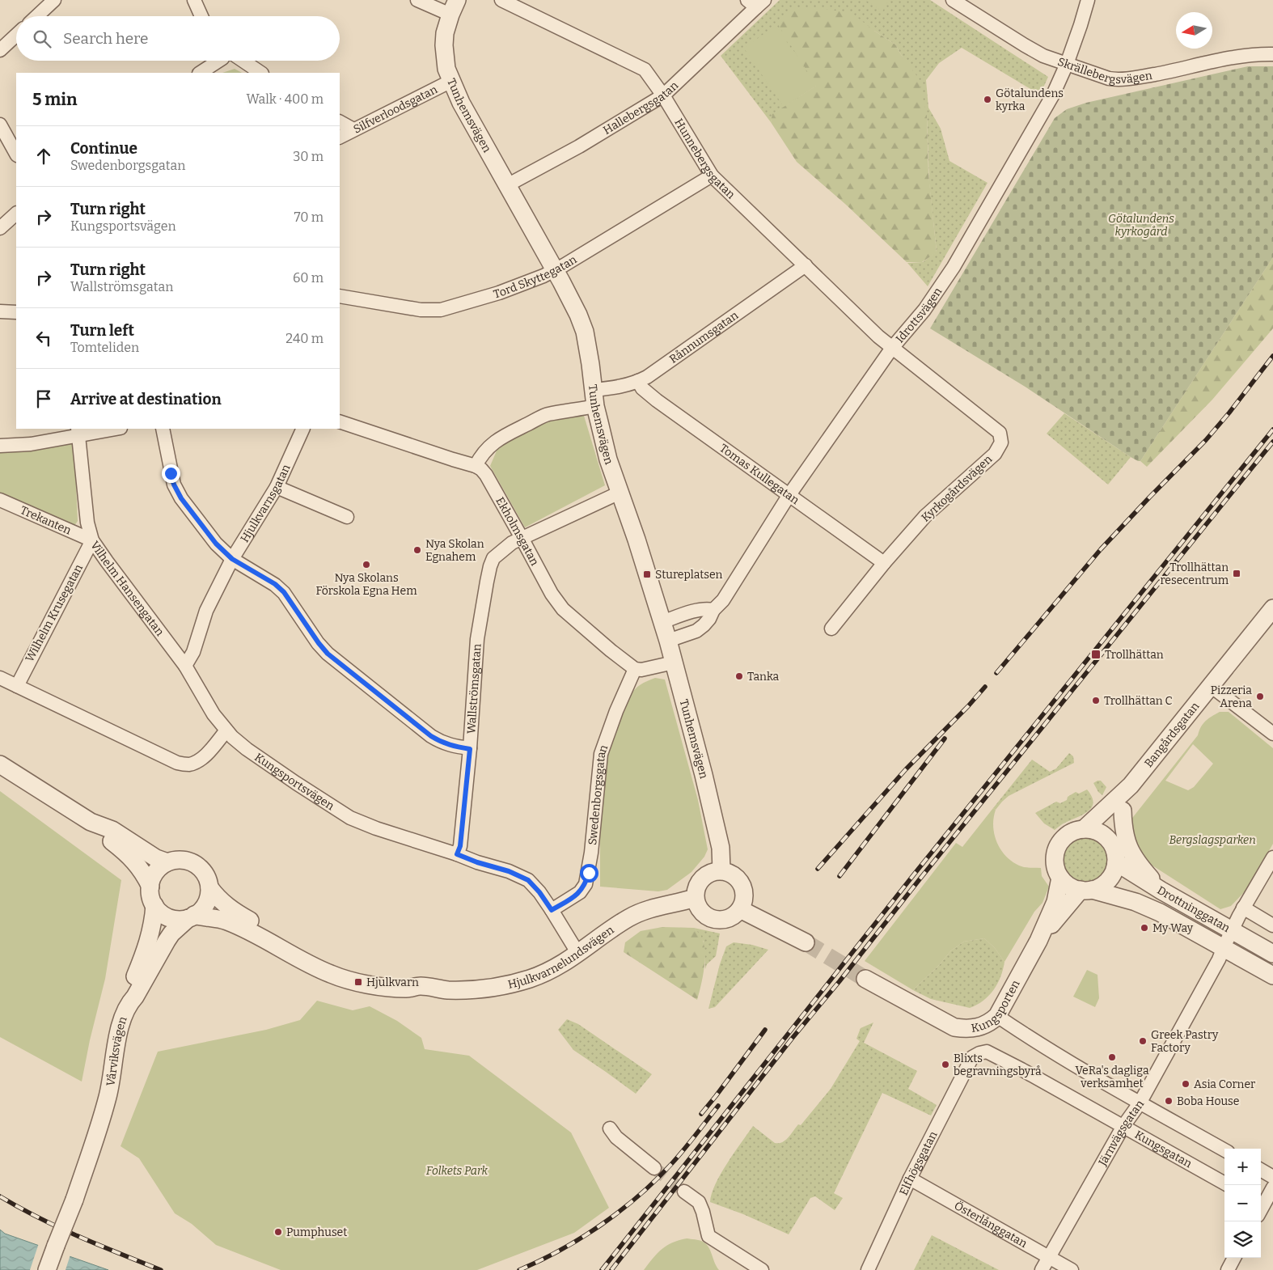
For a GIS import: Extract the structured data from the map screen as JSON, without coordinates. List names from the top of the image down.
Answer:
{
  "streets": {
    "street": [
      "Skrällebergsvägen",
      "Hallebergsgatan",
      "Silfverloodsgatan",
      "Tunhemsvägen",
      "Hunnebergsgatan",
      "Tord Skyttegatan",
      "Idrottsvägen",
      "Rånnumsgatan",
      "Tomas Kullegatan",
      "Kyrkogårdsvägen",
      "Hjulkvarnsgatan",
      "Trekanten",
      "Ekholmsgatan",
      "Vilhelm Hansengatan",
      "Wilhelm Krusegatan",
      "Wallströmsgatan",
      "Bangårdsgatan",
      "Kungsportsvägen",
      "Swedenborgsgatan",
      "Drottninggatan",
      "Hjulkvarnelundsvägen",
      "Kungsporten",
      "Vårviksvägen",
      "Järnvägsgatan",
      "Kungsgatan",
      "Elfhögsgatan",
      "Österlånggatan"
    ]
  },
  "crossings": [
    ["Skrällebergsvägen", "Idrottsvägen"],
    ["Hallebergsgatan", "Tunhemsvägen"],
    ["Hallebergsgatan", "Hunnebergsgatan"],
    ["Silfverloodsgatan", "Tunhemsvägen"],
    ["Tunhemsvägen", "Tord Skyttegatan"],
    ["Tunhemsvägen", "Idrottsvägen"],
    ["Tunhemsvägen", "Rånnumsgatan"],
    ["Tunhemsvägen", "Hjulkvarnelundsvägen"],
    ["Hunnebergsgatan", "Tord Skyttegatan"],
    ["Hunnebergsgatan", "Idrottsvägen"],
    ["Hunnebergsgatan", "Rånnumsgatan"],
    ["Hunnebergsgatan", "Kyrkogårdsvägen"],
    ["Idrottsvägen", "Tomas Kullegatan"],
    ["Idrottsvägen", "Kyrkogårdsvägen"],
    ["Rånnumsgatan", "Tomas Kullegatan"],
    ["Tomas Kullegatan", "Kyrkogårdsvägen"],
    ["Hjulkvarnsgatan", "Vilhelm Hansengatan"],
    ["Trekanten", "Vilhelm Hansengatan"],
    ["Trekanten", "Wilhelm Krusegatan"],
    ["Ekholmsgatan", "Wallströmsgatan"],
    ["Ekholmsgatan", "Swedenborgsgatan"],
    ["Vilhelm Hansengatan", "Wilhelm Krusegatan"],
    ["Vilhelm Hansengatan", "Kungsportsvägen"],
    ["Wallströmsgatan", "Kungsportsvägen"],
    ["Kungsportsvägen", "Swedenborgsgatan"],
    ["Kungsportsvägen", "Hjulkvarnelundsvägen"],
    ["Drottninggatan", "Kungsporten"],
    ["Drottninggatan", "Järnvägsgatan"],
    ["Hjulkvarnelundsvägen", "Vårviksvägen"],
    ["Järnvägsgatan", "Kungsgatan"],
    ["Järnvägsgatan", "Österlånggatan"],
    ["Kungsgatan", "Elfhögsgatan"],
    ["Elfhögsgatan", "Österlånggatan"]
  ],
  "parks": ["Götalundens kyrkogård", "Bergslagsparken", "Folkets Park"],
  "places": {
    "other": [
      "Götalundens kyrka",
      "Nya Skolan Egnahem",
      "Nya Skolans Förskola Egna Hem",
      "Tanka",
      "Pizzeria Arena",
      "Trollhättan C",
      "My Way",
      "Greek Pastry Factory",
      "VeRa's dagliga verksamhet",
      "Blixts begravningsbyrå",
      "Asia Corner",
      "Boba House",
      "Pumphuset"
    ],
    "transit": [
      "Trollhättan resecentrum",
      "Stureplatsen",
      "Trollhättan",
      "Hjulkvarn"
    ]
  },
  "north": "left",
  "page": {
    "search": "Search here",
    "heading": ["5 min", "Walk · 400 m"],
    "list": [
      ["Continue", "Swedenborgsgatan", "30 m"],
      ["Turn right", "Kungsportsvägen", "70 m"],
      ["Turn right", "Wallströmsgatan", "60 m"],
      ["Turn left", "Tomteliden", "240 m"],
      "Arrive at destination"
    ],
    "map_buttons": ["+", "−"]
  }
}
